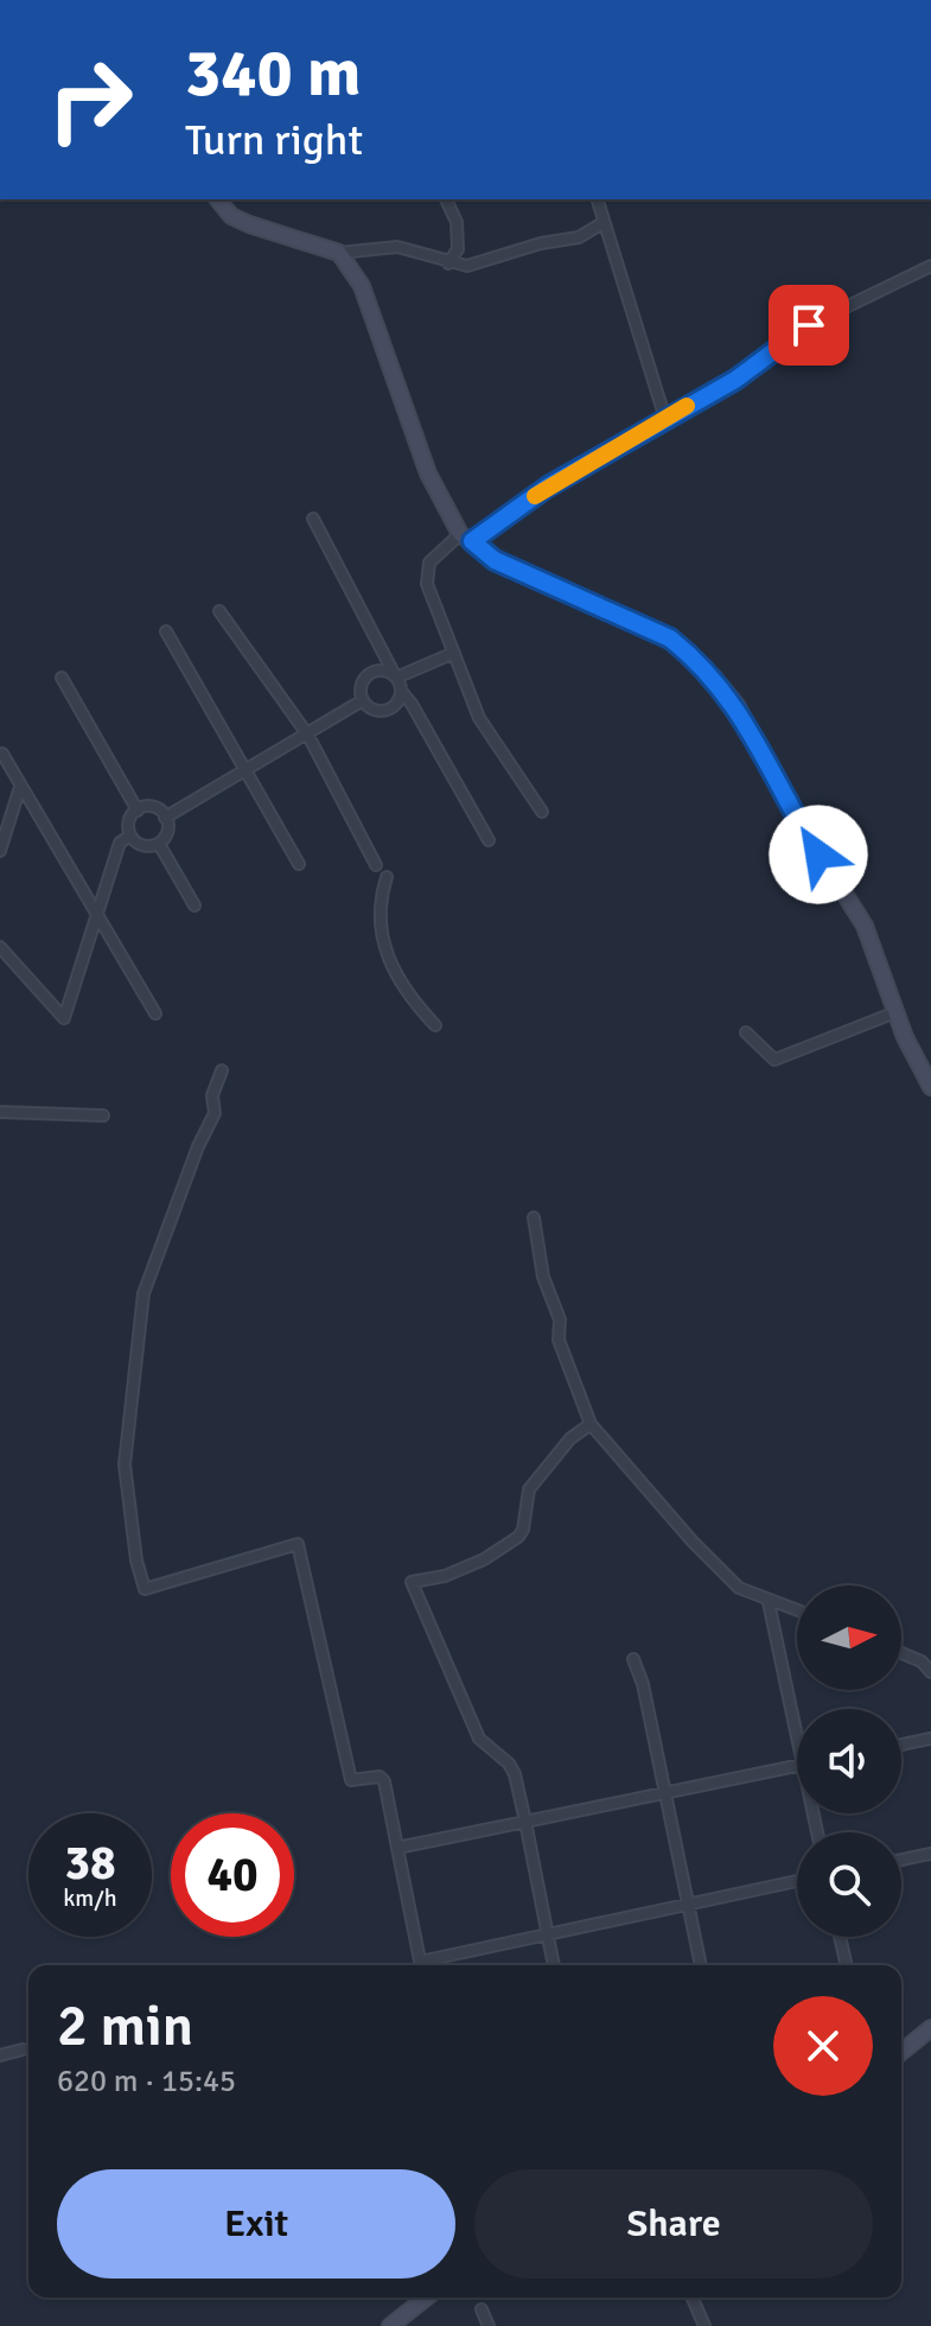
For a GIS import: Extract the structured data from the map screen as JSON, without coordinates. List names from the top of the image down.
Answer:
{
  "north": "right",
  "page": {
    "turn": ["340 m", "Turn right"],
    "speed": "38 km/h",
    "limit": "40",
    "heading": ["2 min", "620 m · 15:45"],
    "buttons": ["Exit", "Share"]
  }
}
